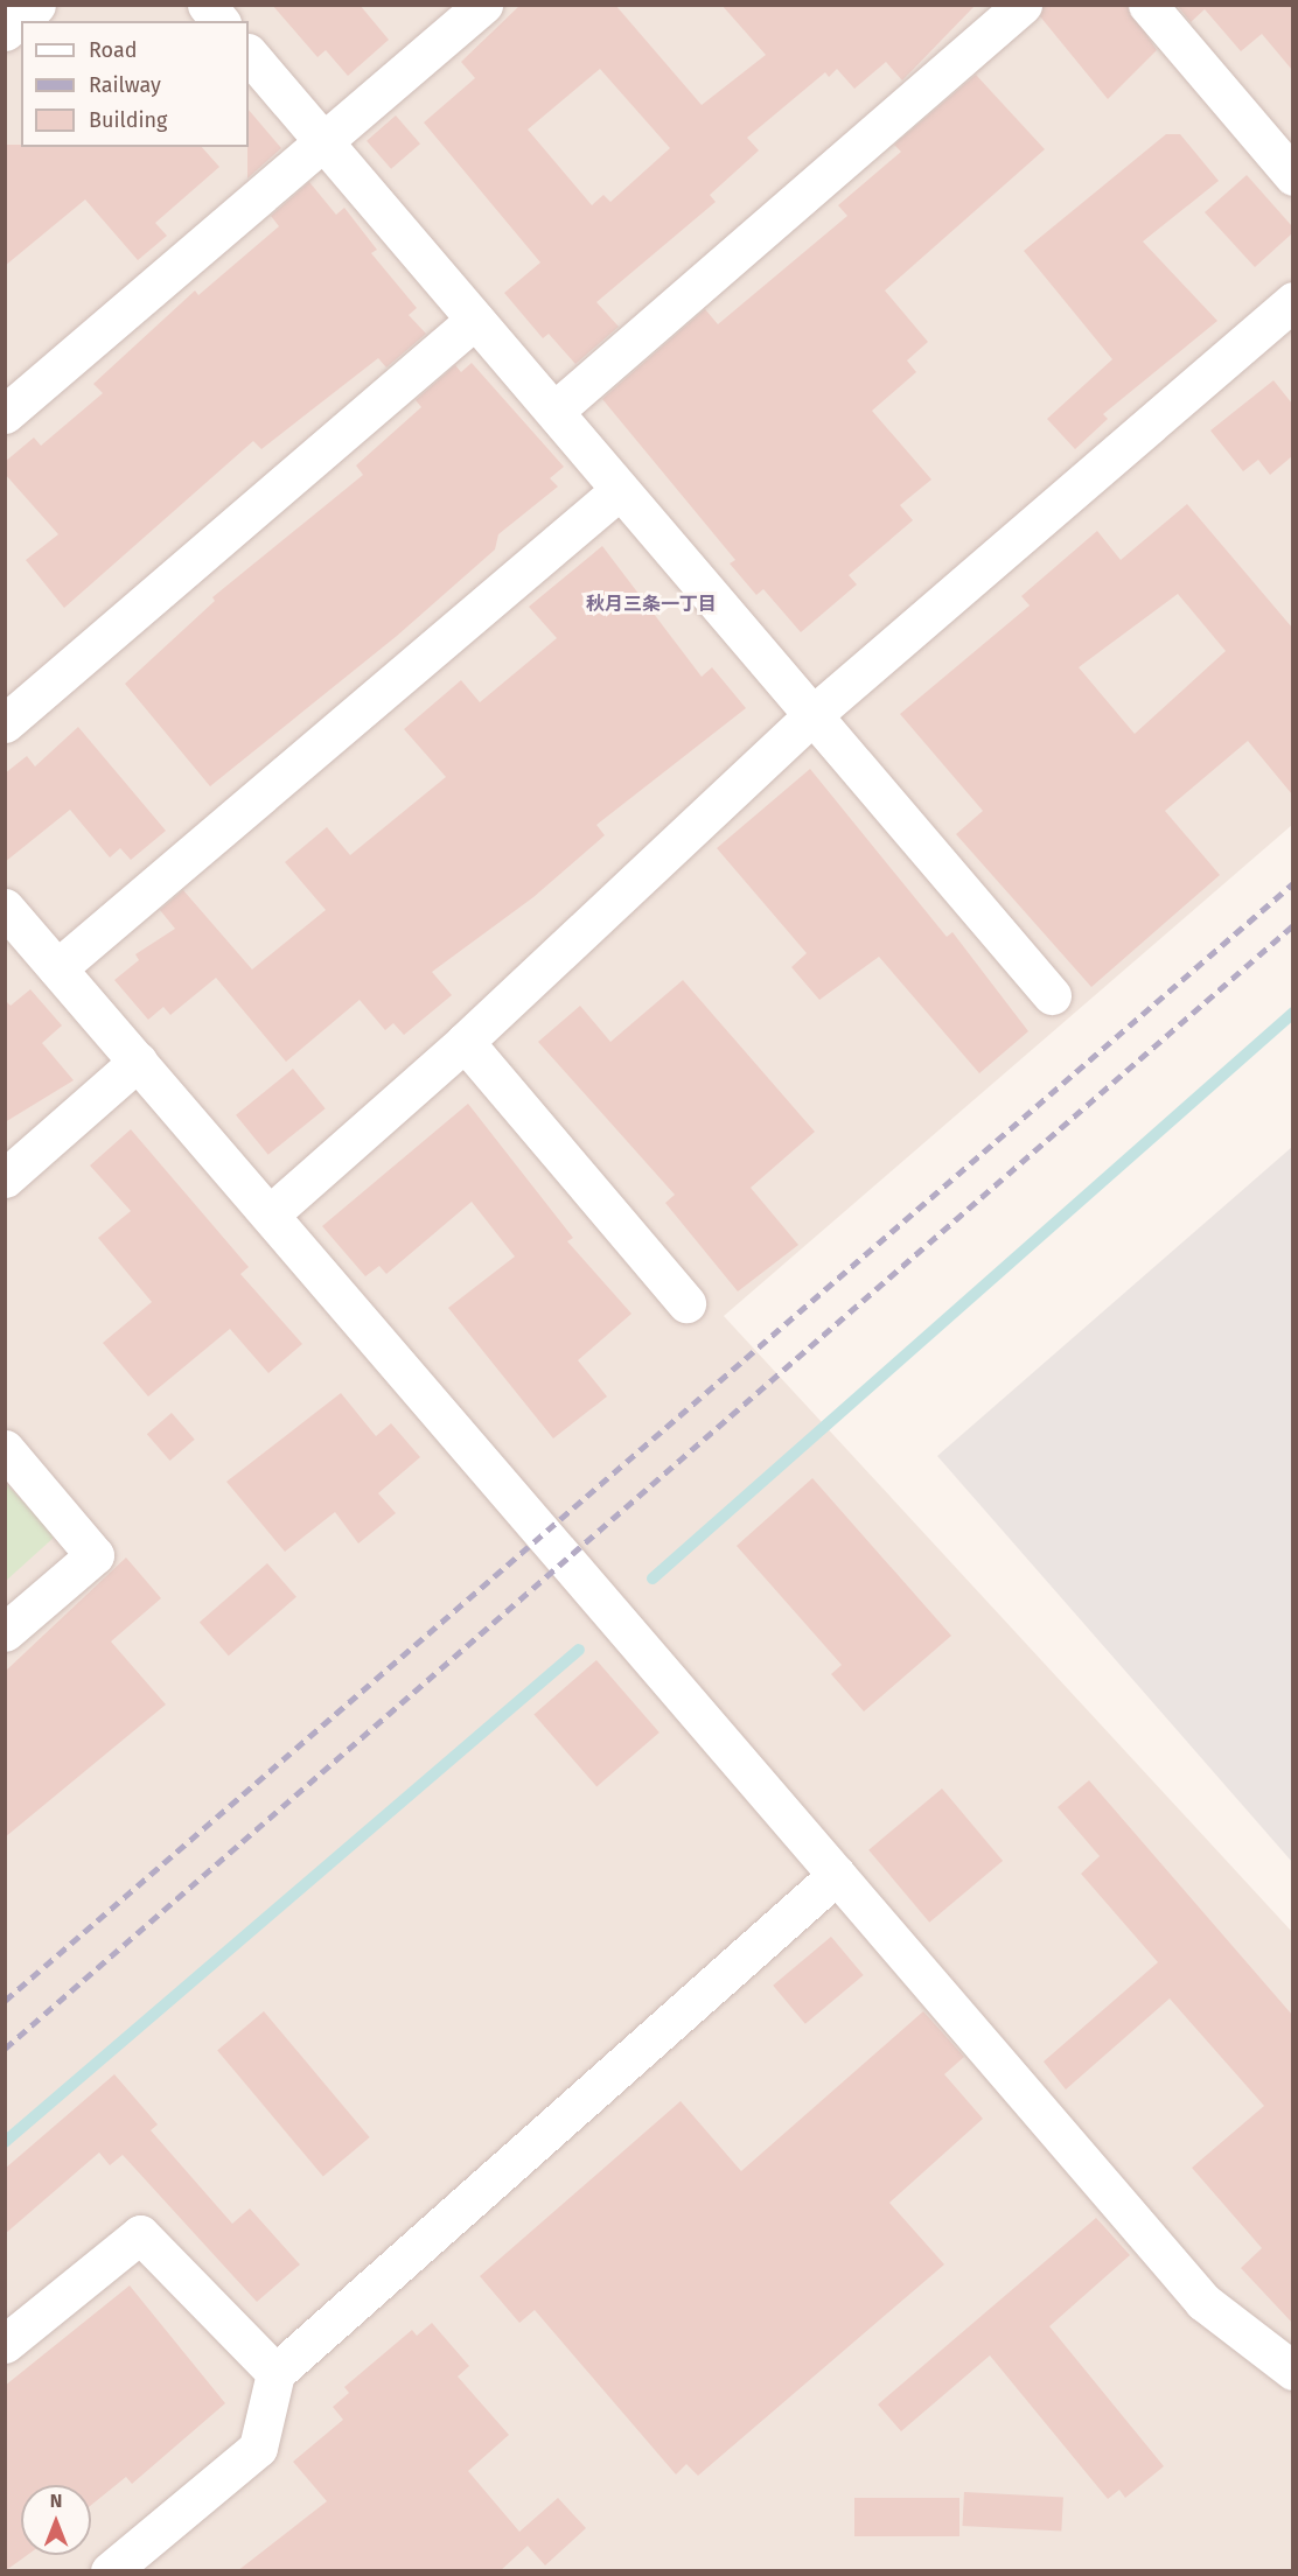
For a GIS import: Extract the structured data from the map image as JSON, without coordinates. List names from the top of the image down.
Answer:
{
  "districts": ["秋月三条一丁目"],
  "legend": ["Road", "Railway", "Building"],
  "north": "top"
}
